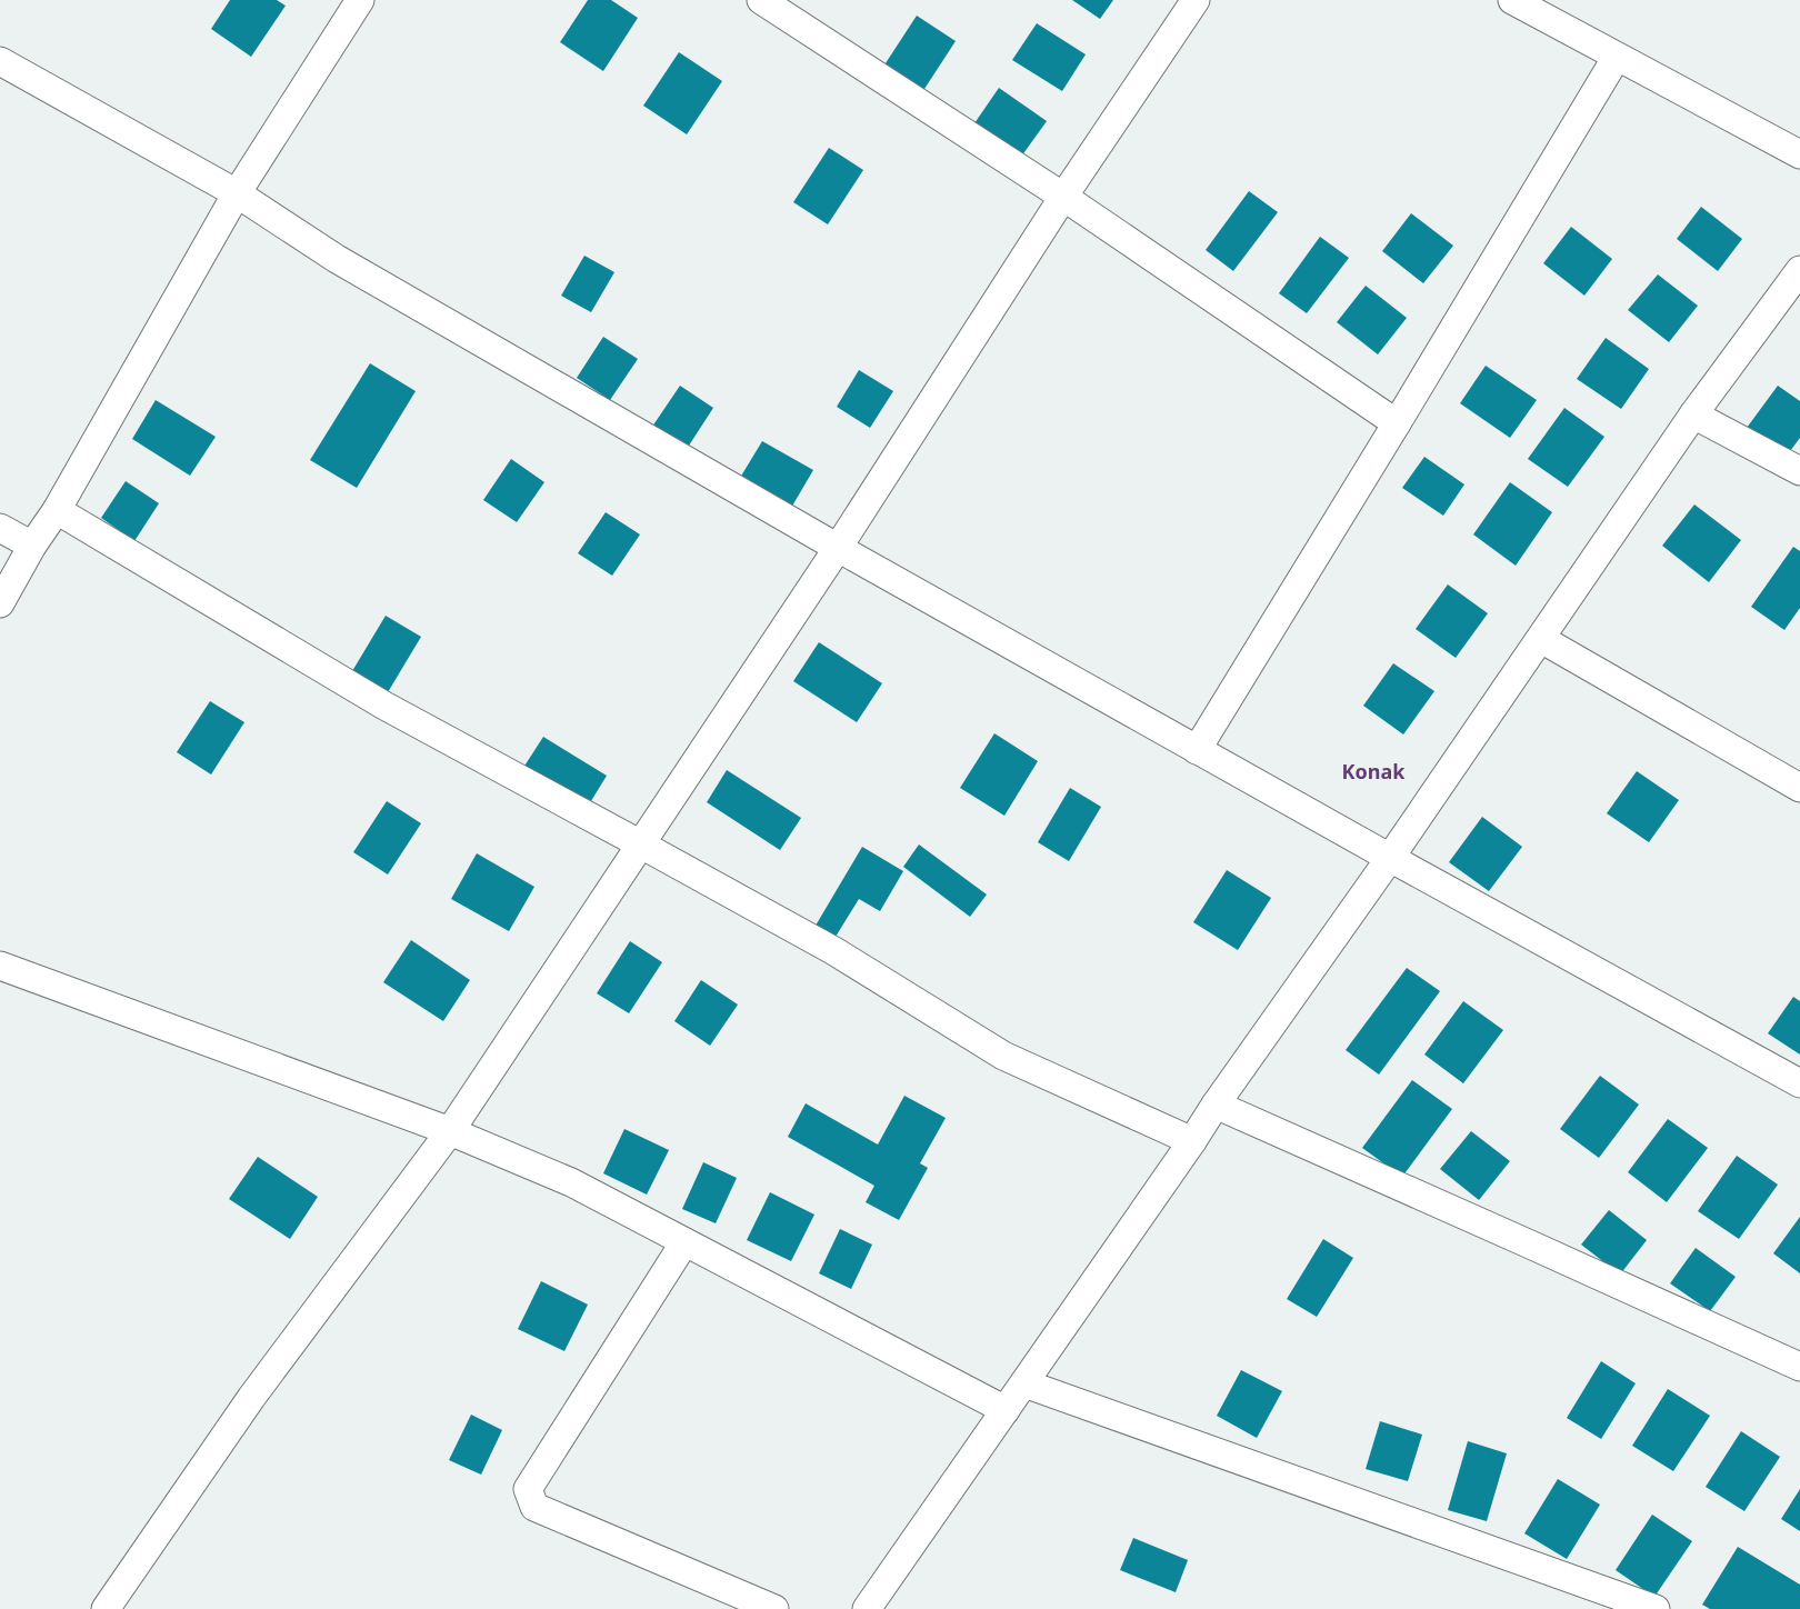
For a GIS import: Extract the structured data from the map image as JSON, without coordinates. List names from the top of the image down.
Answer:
{
  "districts": ["Konak"]
}
